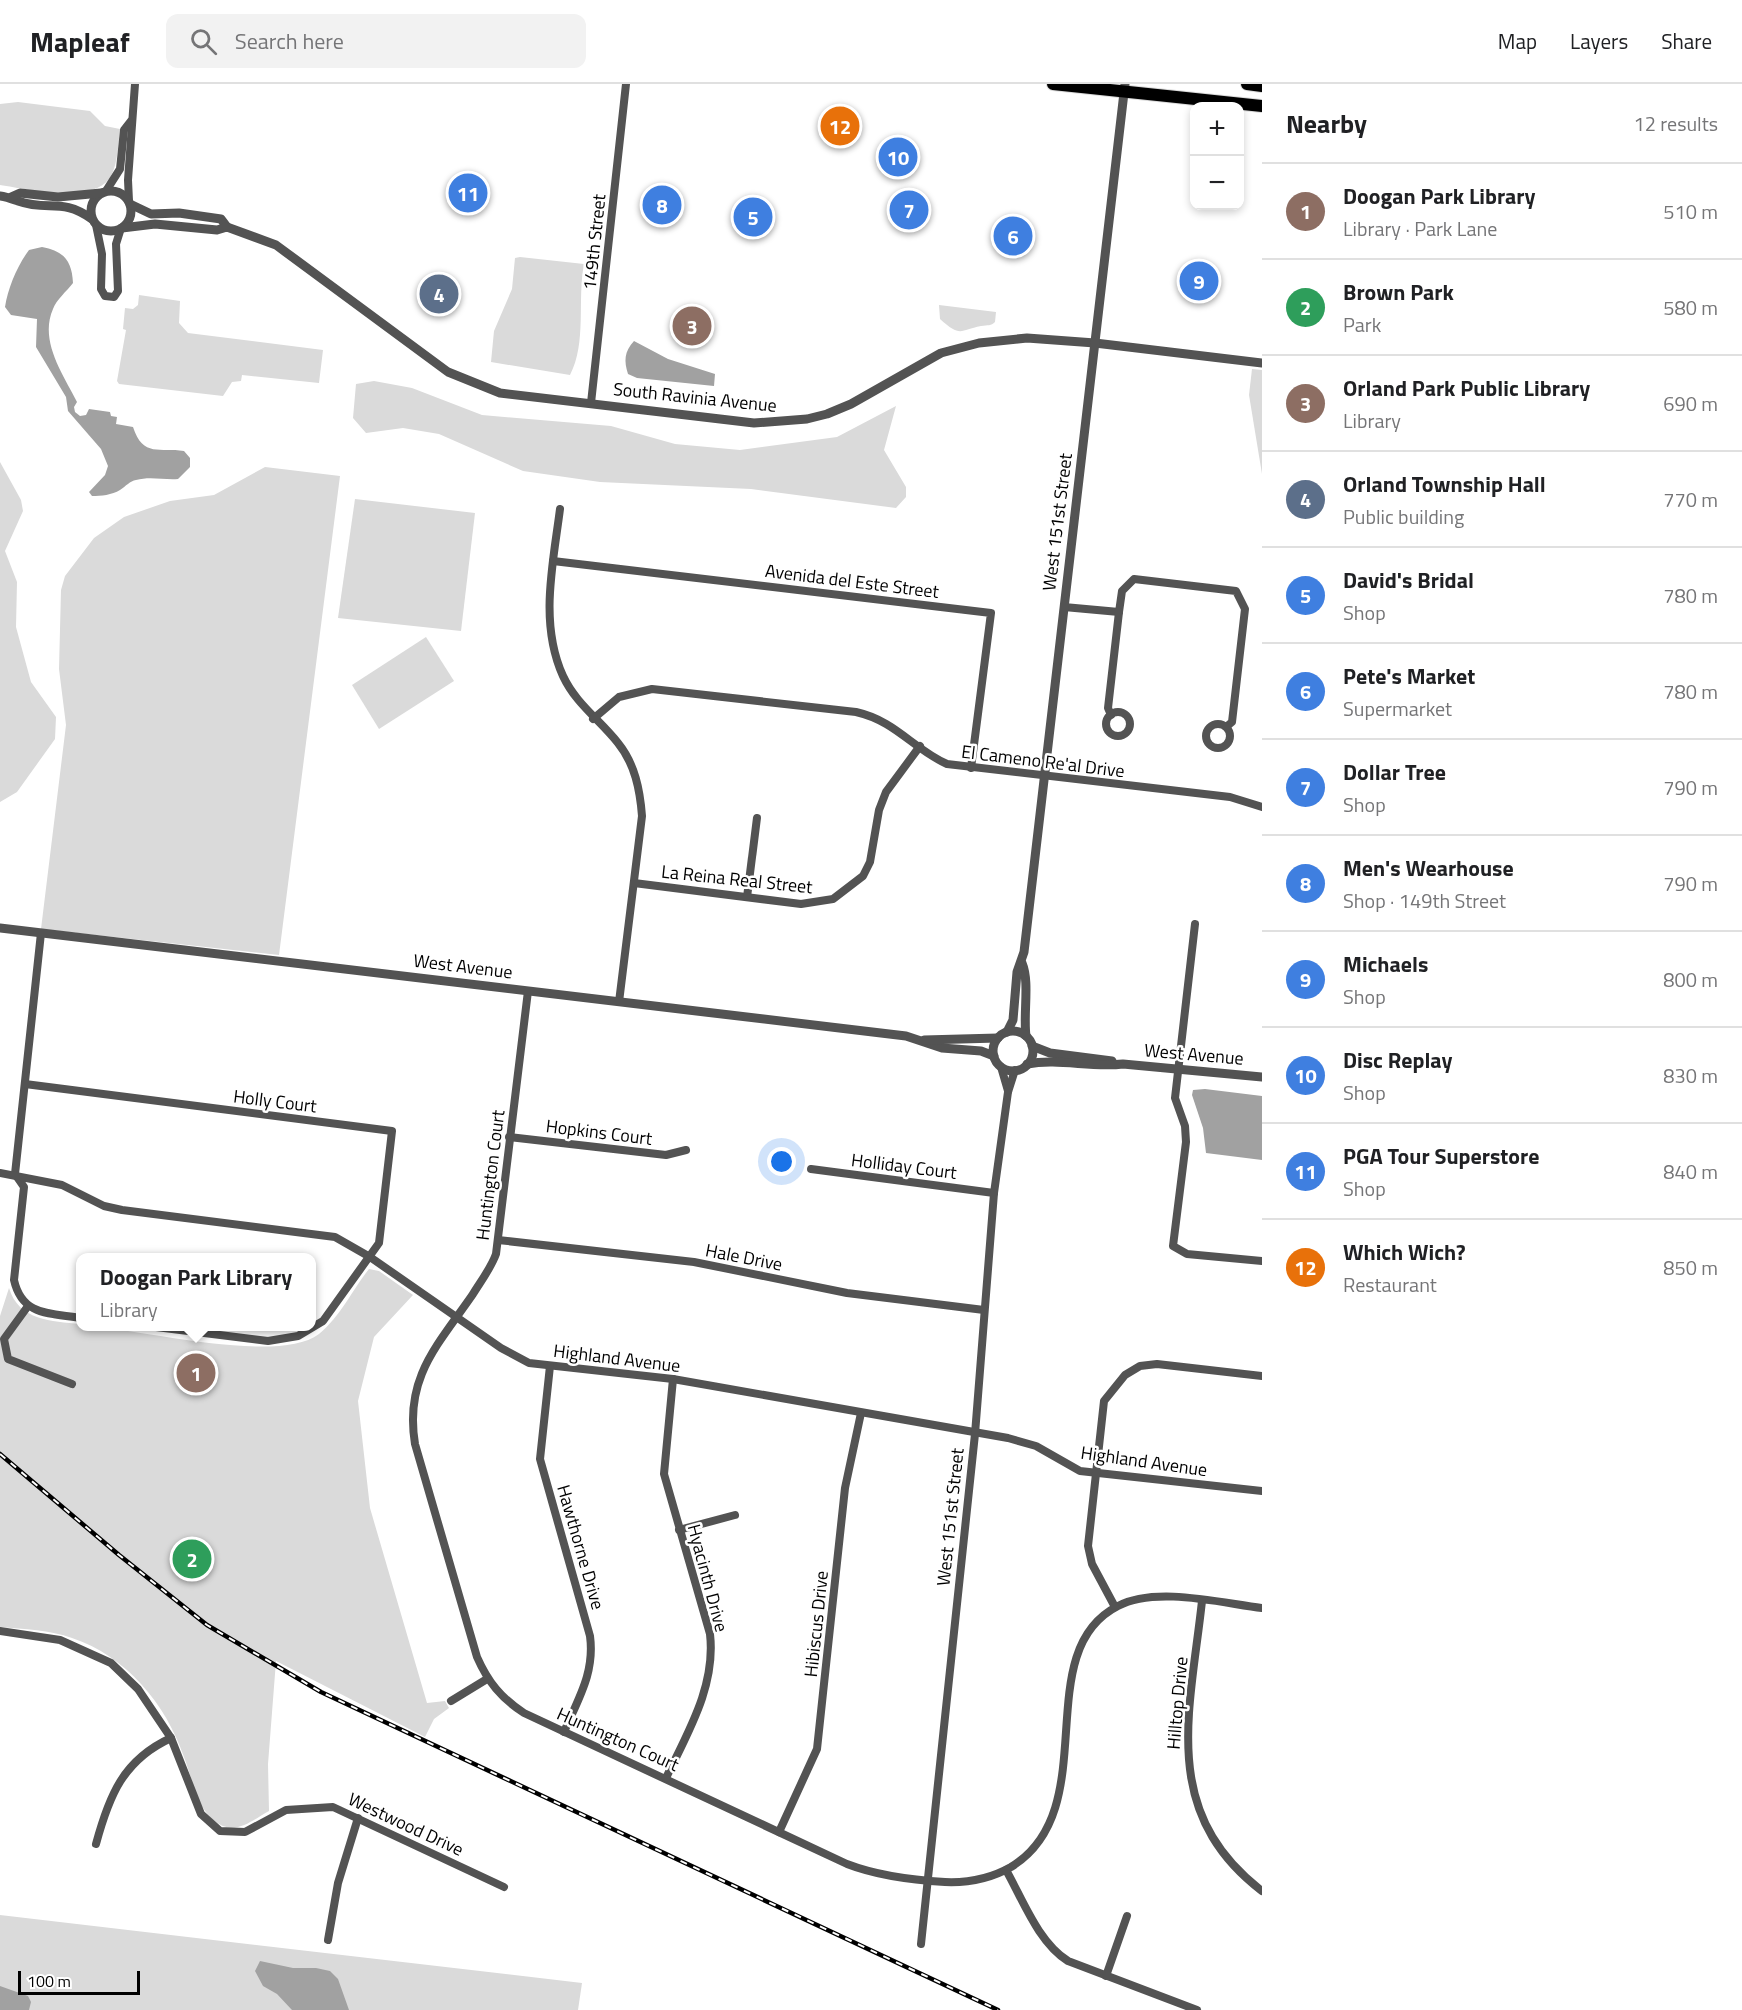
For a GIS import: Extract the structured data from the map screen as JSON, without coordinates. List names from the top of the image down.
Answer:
{
  "streets": {
    "street": [
      "149th Street",
      "South Ravinia Avenue",
      "West 151st Street",
      "Avenida del Este Street",
      "El Cameno Re'al Drive",
      "La Reina Real Street",
      "West Avenue",
      "Holly Court",
      "Hopkins Court",
      "Holliday Court",
      "Huntington Court",
      "Hale Drive",
      "Highland Avenue",
      "Hawthorne Drive",
      "Hyacinth Drive",
      "Hibiscus Drive",
      "Hilltop Drive",
      "Westwood Drive"
    ]
  },
  "crossings": [
    ["149th Street", "South Ravinia Avenue"],
    ["South Ravinia Avenue", "West 151st Street"],
    ["West 151st Street", "El Cameno Re'al Drive"],
    ["West 151st Street", "West Avenue"],
    ["West 151st Street", "Holliday Court"],
    ["West 151st Street", "Huntington Court"],
    ["West 151st Street", "Hale Drive"],
    ["West 151st Street", "Highland Avenue"],
    ["Avenida del Este Street", "El Cameno Re'al Drive"],
    ["El Cameno Re'al Drive", "La Reina Real Street"],
    ["West Avenue", "Huntington Court"],
    ["Holly Court", "Highland Avenue"],
    ["Hopkins Court", "Huntington Court"],
    ["Huntington Court", "Hale Drive"],
    ["Huntington Court", "Highland Avenue"],
    ["Huntington Court", "Hawthorne Drive"],
    ["Huntington Court", "Hyacinth Drive"],
    ["Huntington Court", "Hibiscus Drive"],
    ["Huntington Court", "Hilltop Drive"],
    ["Highland Avenue", "Hawthorne Drive"],
    ["Highland Avenue", "Hyacinth Drive"],
    ["Highland Avenue", "Hibiscus Drive"]
  ],
  "scale_bar": "100 m",
  "page": {
    "header": "Mapleaf",
    "search": "Search here",
    "nav": ["Map", "Layers", "Share"],
    "heading": ["Nearby", "12 results"],
    "map_buttons": ["+", "−"],
    "pins": [
      "12",
      "10",
      "11",
      "8",
      "7",
      "5",
      "6",
      "9",
      "4",
      "3",
      "1",
      "2"
    ],
    "list": [
      {
        "mark": "1",
        "name": "Doogan Park Library",
        "note": "Library · Park Lane",
        "value": "510 m"
      },
      {
        "mark": "2",
        "name": "Brown Park",
        "note": "Park",
        "value": "580 m"
      },
      {
        "mark": "3",
        "name": "Orland Park Public Library",
        "note": "Library",
        "value": "690 m"
      },
      {
        "mark": "4",
        "name": "Orland Township Hall",
        "note": "Public building",
        "value": "770 m"
      },
      {
        "mark": "5",
        "name": "David's Bridal",
        "note": "Shop",
        "value": "780 m"
      },
      {
        "mark": "6",
        "name": "Pete's Market",
        "note": "Supermarket",
        "value": "780 m"
      },
      {
        "mark": "7",
        "name": "Dollar Tree",
        "note": "Shop",
        "value": "790 m"
      },
      {
        "mark": "8",
        "name": "Men's Wearhouse",
        "note": "Shop · 149th Street",
        "value": "790 m"
      },
      {
        "mark": "9",
        "name": "Michaels",
        "note": "Shop",
        "value": "800 m"
      },
      {
        "mark": "10",
        "name": "Disc Replay",
        "note": "Shop",
        "value": "830 m"
      },
      {
        "mark": "11",
        "name": "PGA Tour Superstore",
        "note": "Shop",
        "value": "840 m"
      },
      {
        "mark": "12",
        "name": "Which Wich?",
        "note": "Restaurant",
        "value": "850 m"
      }
    ],
    "popup": ["Doogan Park Library", "Library"],
    "scale": "100 m"
  }
}
